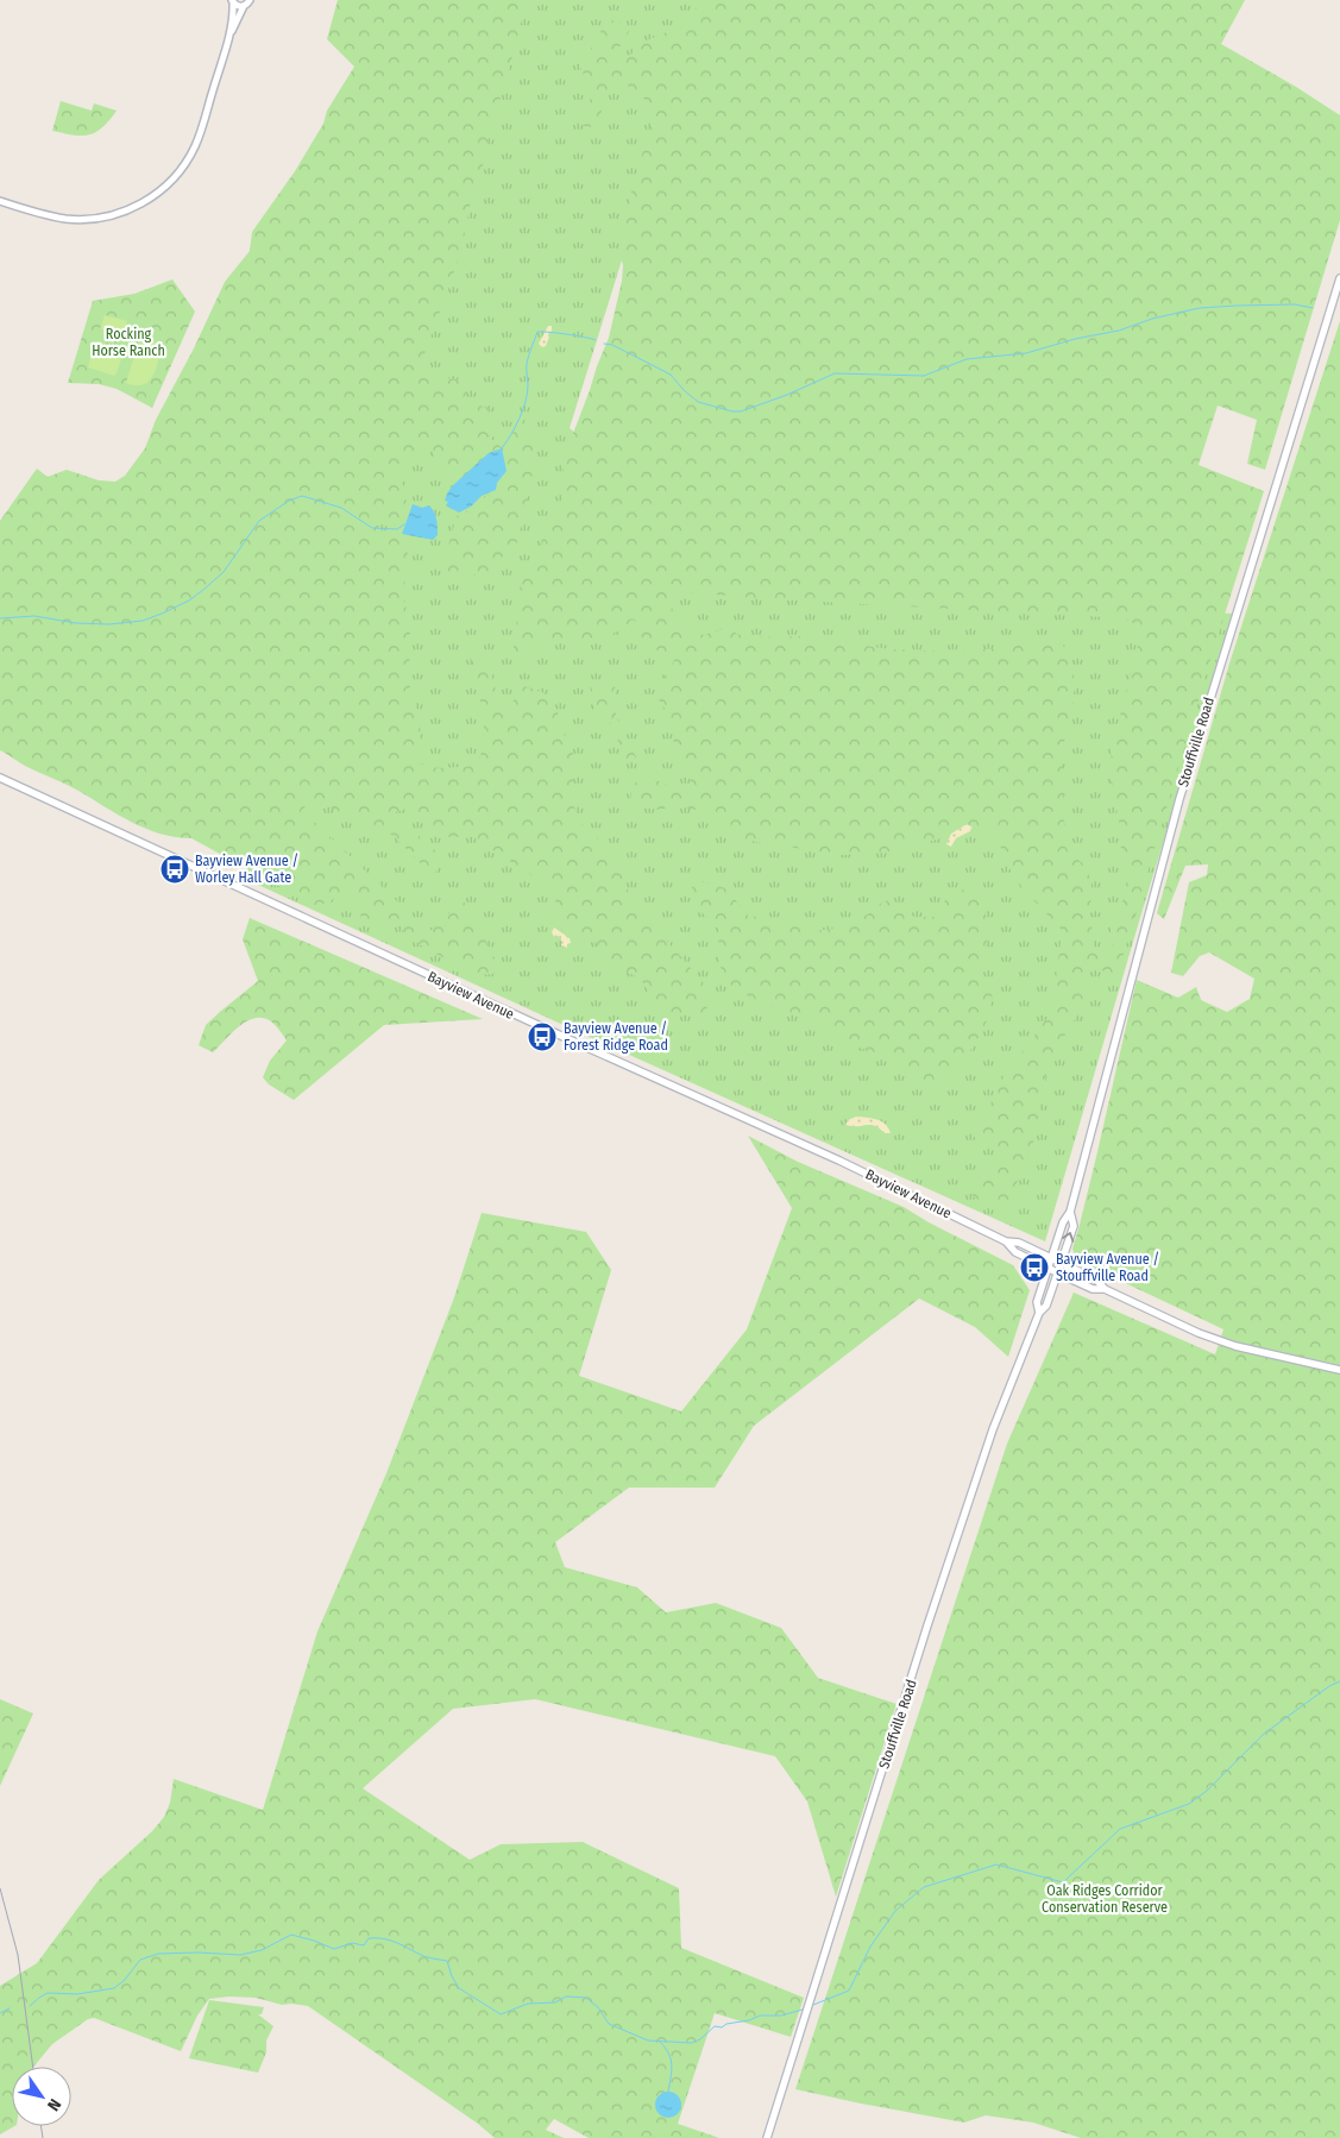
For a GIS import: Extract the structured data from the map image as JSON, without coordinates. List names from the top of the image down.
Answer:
{
  "streets": {
    "main road": ["Stouffville Road", "Bayview Avenue"]
  },
  "crossings": [
    ["Stouffville Road", "Bayview Avenue"]
  ],
  "parks": ["Rocking Horse Ranch", "Oak Ridges Corridor Conservation Reserve"],
  "places": {
    "bus stop": ["Bayview Avenue / Worley Hall Gate", "Bayview Avenue / Forest Ridge Road", "Bayview Avenue / Stouffville Road"]
  },
  "north": "bottom right"
}
